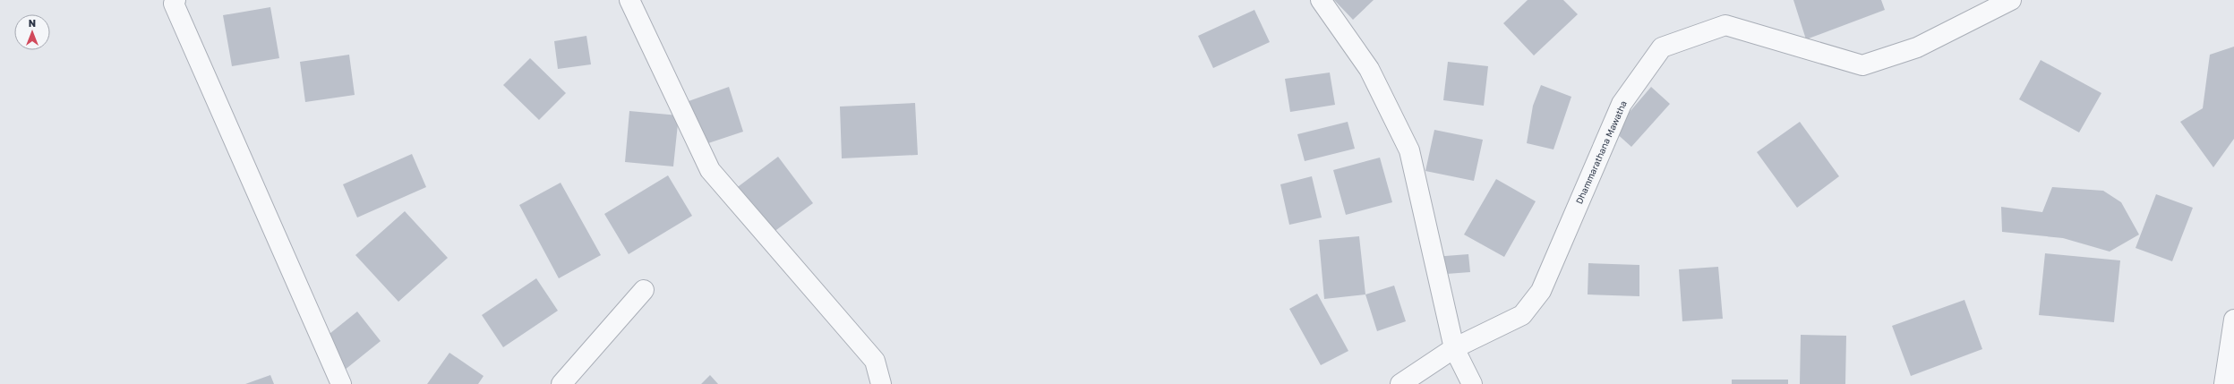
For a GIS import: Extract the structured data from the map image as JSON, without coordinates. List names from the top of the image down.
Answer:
{
  "streets": {
    "street": ["Dhammarathana Mawatha"]
  },
  "north": "top"
}
